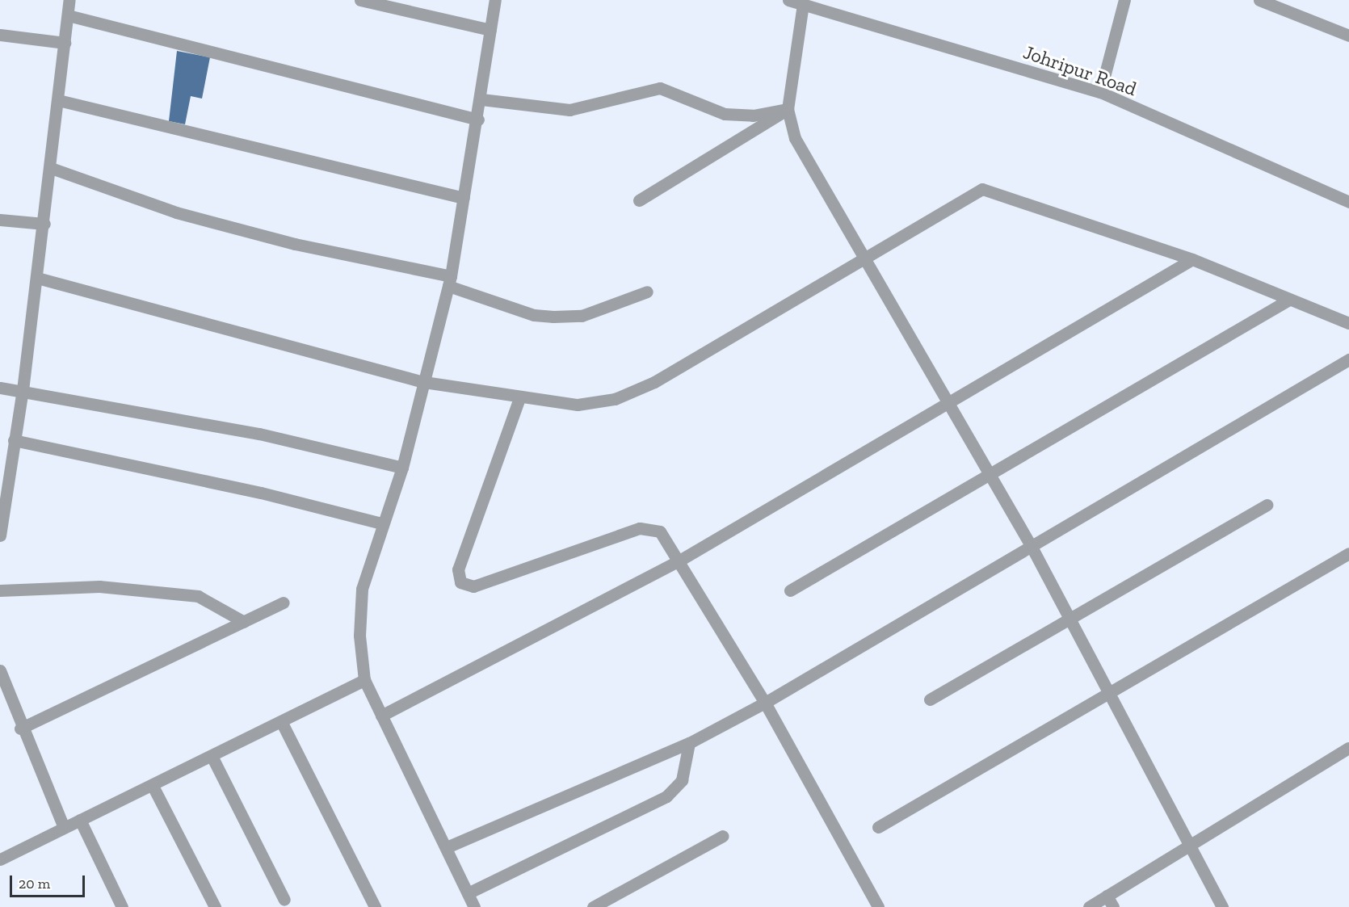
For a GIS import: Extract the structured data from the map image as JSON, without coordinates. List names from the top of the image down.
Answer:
{
  "streets": {
    "street": ["Johripur Road"]
  },
  "scale_bar": "20 m"
}
